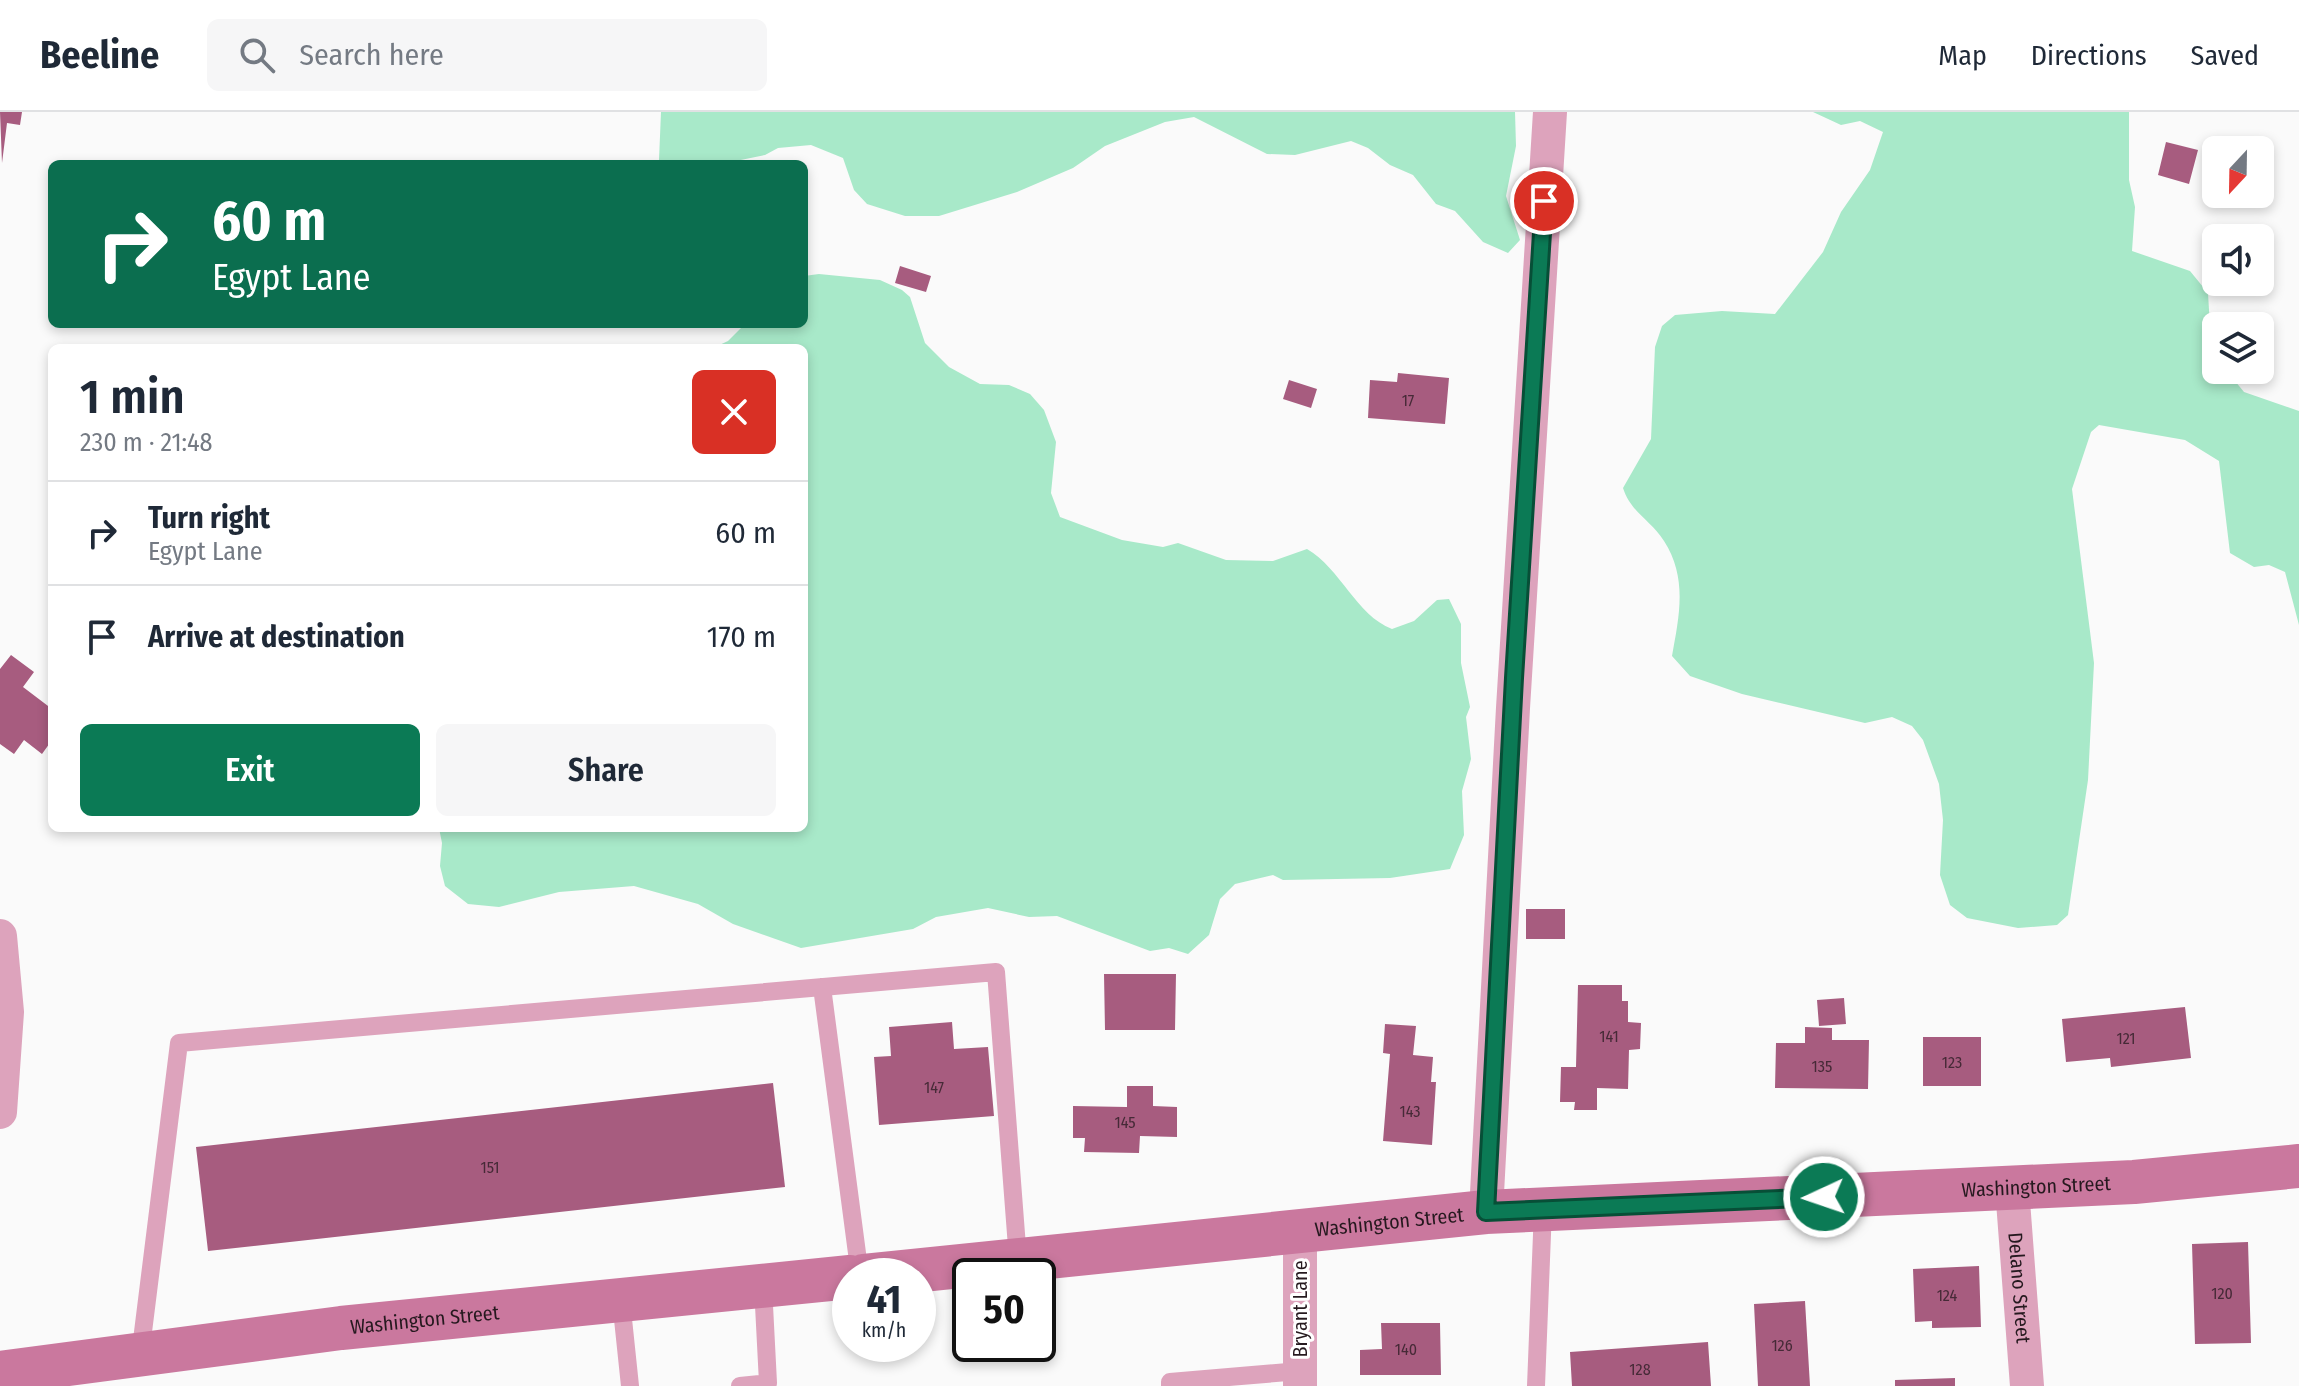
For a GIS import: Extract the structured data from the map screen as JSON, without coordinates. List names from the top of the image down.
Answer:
{
  "streets": {
    "main road": ["Washington Street"],
    "street": ["Delano Street", "Bryant Lane"]
  },
  "crossings": [
    ["Washington Street", "Delano Street"],
    ["Washington Street", "Bryant Lane"]
  ],
  "house_numbers": [
    "17",
    "141",
    "121",
    "123",
    "135",
    "147",
    "143",
    "145",
    "151",
    "120",
    "124",
    "126",
    "140",
    "128"
  ],
  "north": "bottom",
  "page": {
    "header": "Beeline",
    "search": "Search here",
    "nav": ["Map", "Directions", "Saved"],
    "turn": ["60 m", "Egypt Lane"],
    "heading": ["1 min", "230 m · 21:48"],
    "list": [
      {
        "name": "Turn right",
        "note": "Egypt Lane",
        "value": "60 m"
      },
      {
        "name": "Arrive at destination",
        "value": "170 m"
      }
    ],
    "buttons": ["Exit", "Share"],
    "speed": "41 km/h",
    "limit": "50"
  }
}
